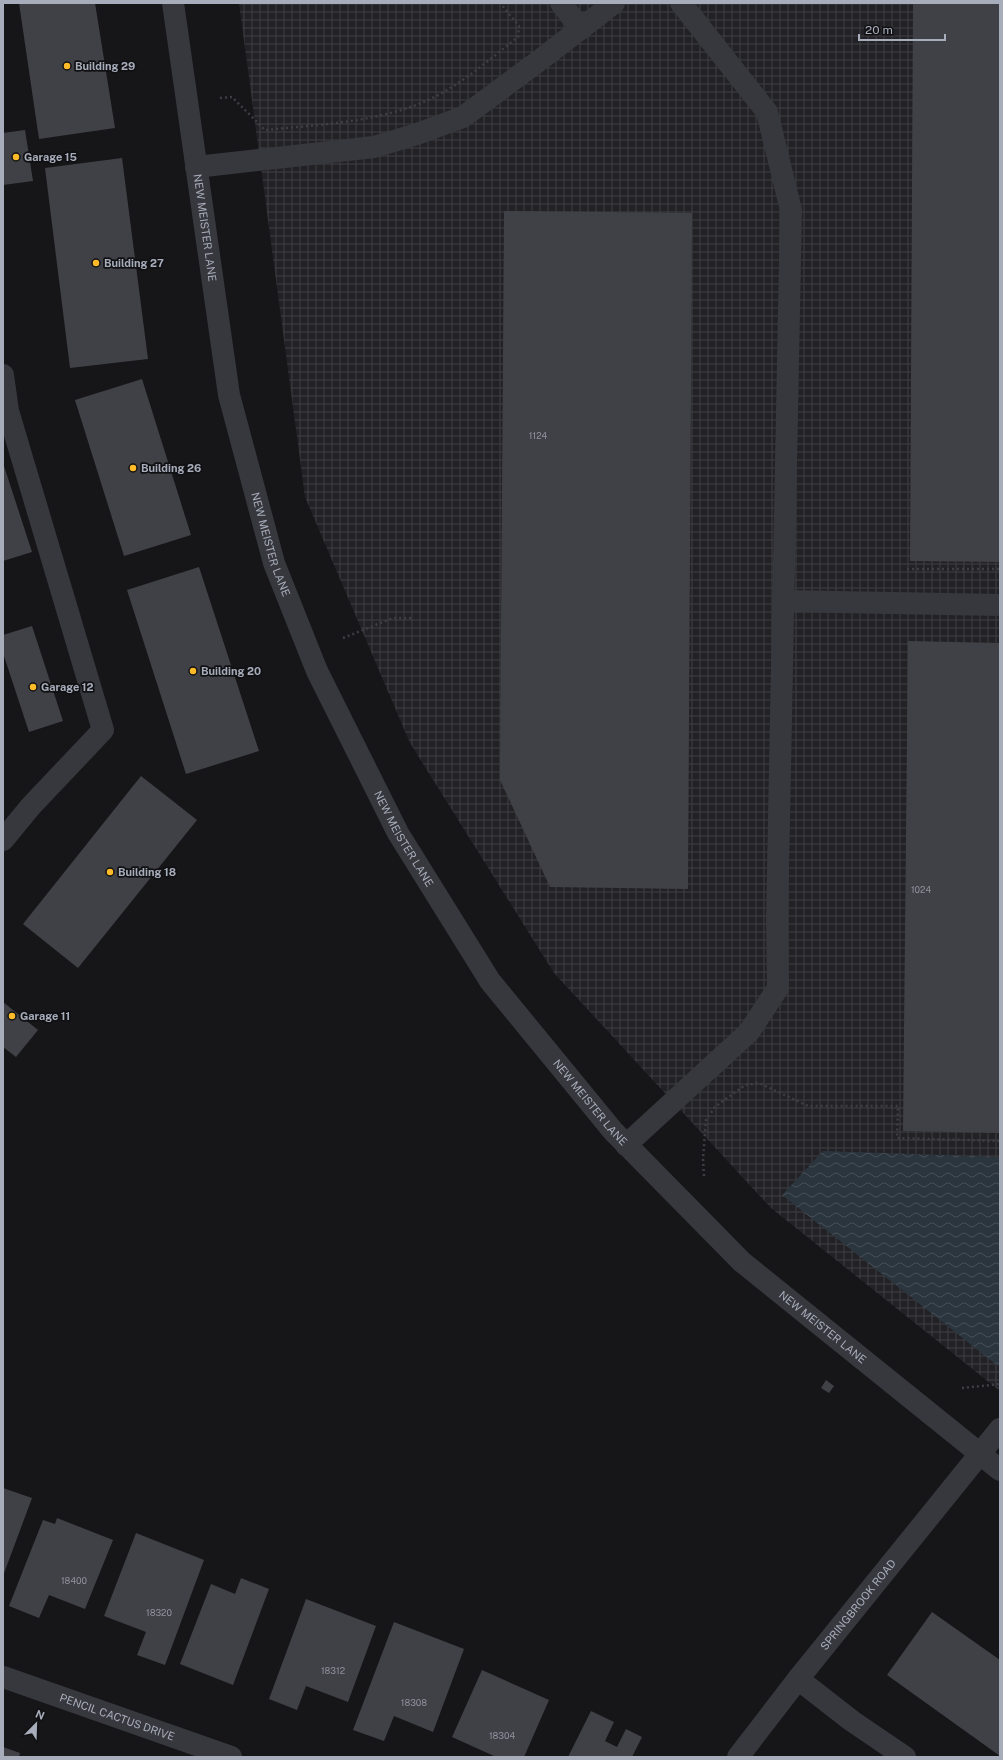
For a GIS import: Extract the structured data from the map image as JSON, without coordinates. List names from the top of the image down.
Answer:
{
  "streets": {
    "street": ["NEW MEISTER LANE", "SPRINGBROOK ROAD", "PENCIL CACTUS DRIVE"]
  },
  "crossings": [
    ["NEW MEISTER LANE", "SPRINGBROOK ROAD"]
  ],
  "places": [
    "Building 29",
    "Garage 15",
    "Building 27",
    "Building 26",
    "Building 20",
    "Garage 12",
    "Building 18",
    "Garage 11"
  ],
  "house_numbers": [
    "1124",
    "1024",
    "18400",
    "18320",
    "18312",
    "18308",
    "18304"
  ],
  "scale_bar": "20 m",
  "north": "top right"
}
